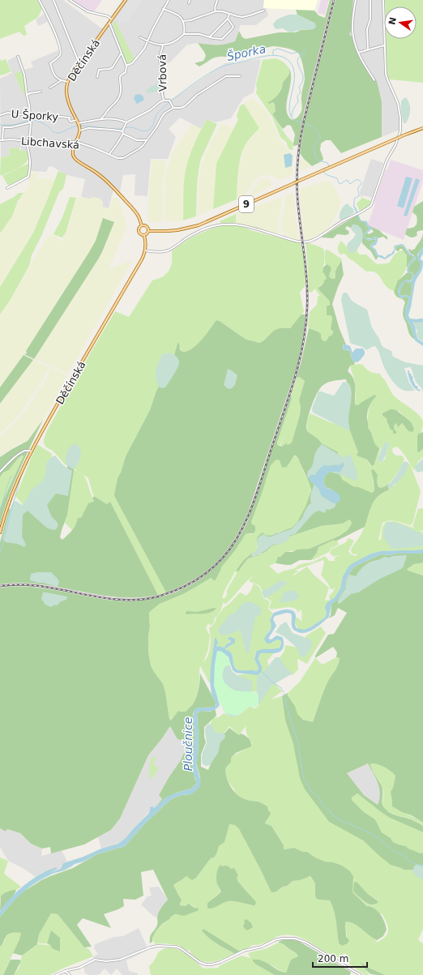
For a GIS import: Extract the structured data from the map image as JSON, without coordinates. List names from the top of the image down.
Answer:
{
  "streets": {
    "main road": ["Děčínská", "9"],
    "street": ["Vrbová", "U Šporky", "Libchavská"]
  },
  "crossings": [
    ["Děčínská", "U Šporky"]
  ],
  "water": ["Šporka", "Ploučnice"],
  "scale_bar": "200 m",
  "north": "left"
}
